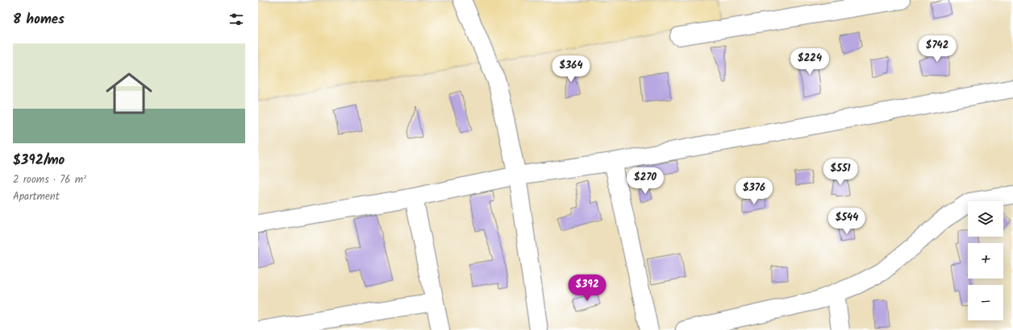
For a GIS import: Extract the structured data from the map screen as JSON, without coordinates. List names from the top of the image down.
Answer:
{
  "page": {
    "heading": "8 homes",
    "price": [
      "$742",
      "$224",
      "$364",
      "$551",
      "$270",
      "$376",
      "$544",
      "$392"
    ],
    "list": [
      {
        "name": "$392/mo",
        "note": "2 rooms · 76 m² · Apartment"
      }
    ],
    "map_buttons": ["+", "−"]
  }
}
